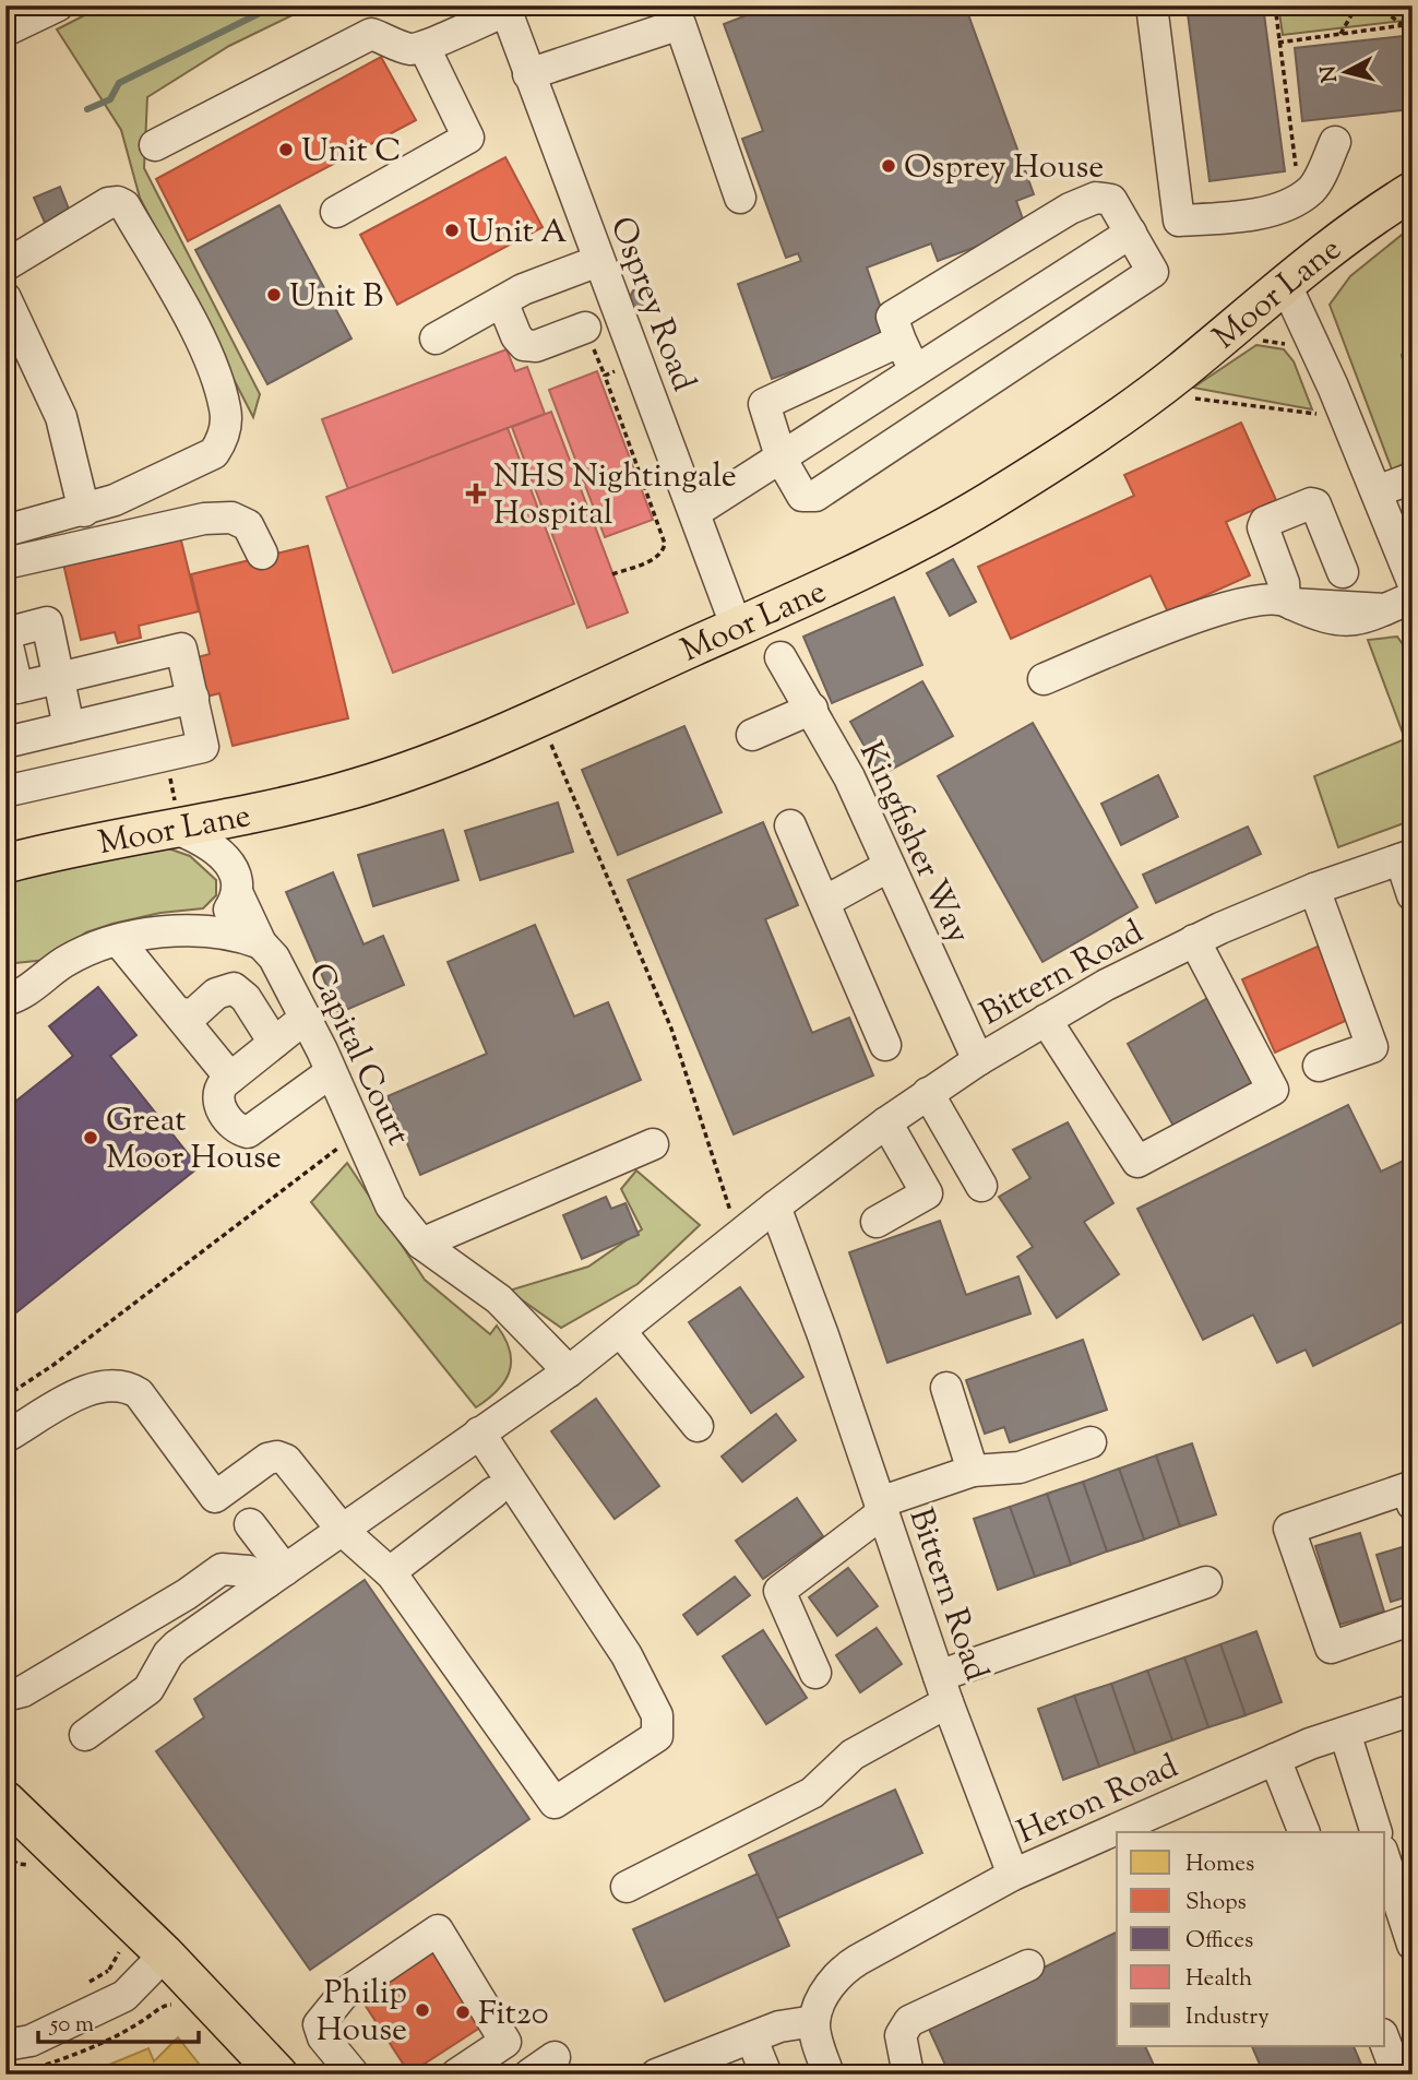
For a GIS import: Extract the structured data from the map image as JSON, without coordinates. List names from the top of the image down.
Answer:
{
  "streets": {
    "main road": ["Moor Lane"],
    "street": [
      "Osprey Road",
      "Kingfisher Way",
      "Bittern Road",
      "Capital Court",
      "Heron Road"
    ]
  },
  "crossings": [
    ["Moor Lane", "Osprey Road"],
    ["Moor Lane", "Capital Court"],
    ["Kingfisher Way", "Bittern Road"],
    ["Bittern Road", "Capital Court"],
    ["Bittern Road", "Heron Road"]
  ],
  "places": {
    "other": [
      "Unit C",
      "Osprey House",
      "Unit A",
      "Unit B",
      "Great Moor House",
      "Philip House",
      "Fit20"
    ],
    "health": ["NHS Nightingale Hospital"]
  },
  "legend": [
    "Homes",
    "Shops",
    "Offices",
    "Health",
    "Industry"
  ],
  "scale_bar": "50 m",
  "north": "left"
}
